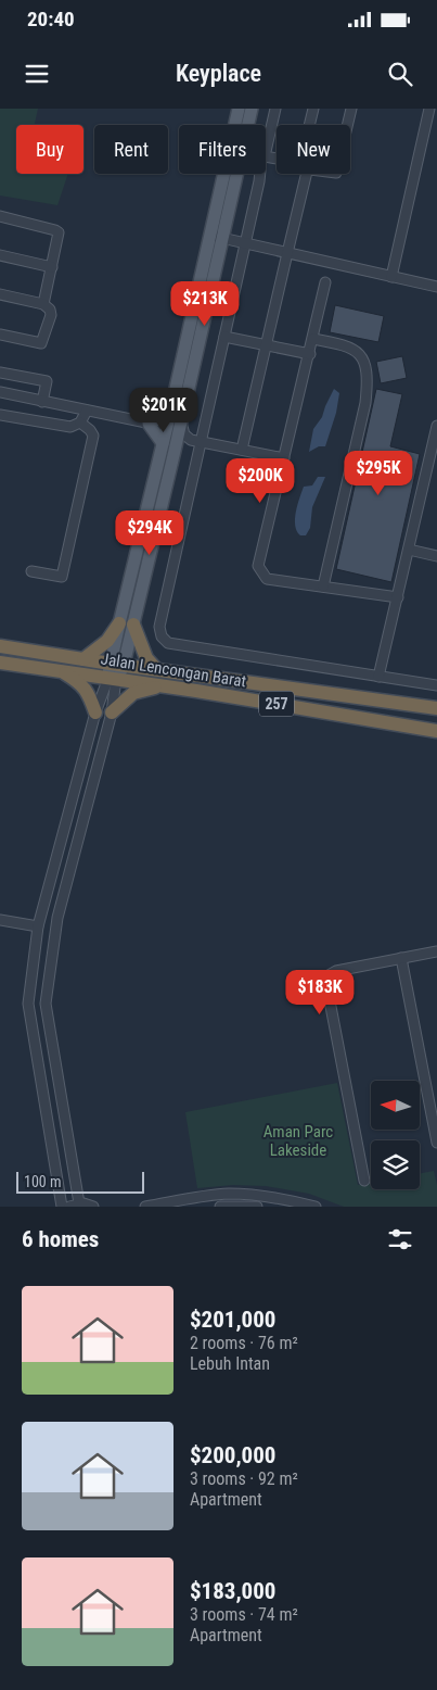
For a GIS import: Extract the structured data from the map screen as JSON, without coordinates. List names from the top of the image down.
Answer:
{
  "streets": {
    "highway": ["Jalan Lencongan Barat", "257"]
  },
  "parks": ["Aman Parc Lakeside"],
  "scale_bar": "100 m",
  "north": "left",
  "page": {
    "status": "20:40",
    "header": "Keyplace",
    "chip": [
      "Buy",
      "Rent",
      "Filters",
      "New"
    ],
    "price": [
      "$213K",
      "$201K",
      "$295K",
      "$200K",
      "$294K",
      "$183K"
    ],
    "scale": "100 m",
    "heading": "6 homes",
    "list": [
      {
        "name": "$201,000",
        "note": "2 rooms · 76 m² · Lebuh Intan"
      },
      {
        "name": "$200,000",
        "note": "3 rooms · 92 m² · Apartment"
      },
      {
        "name": "$183,000",
        "note": "3 rooms · 74 m² · Apartment"
      }
    ]
  }
}
